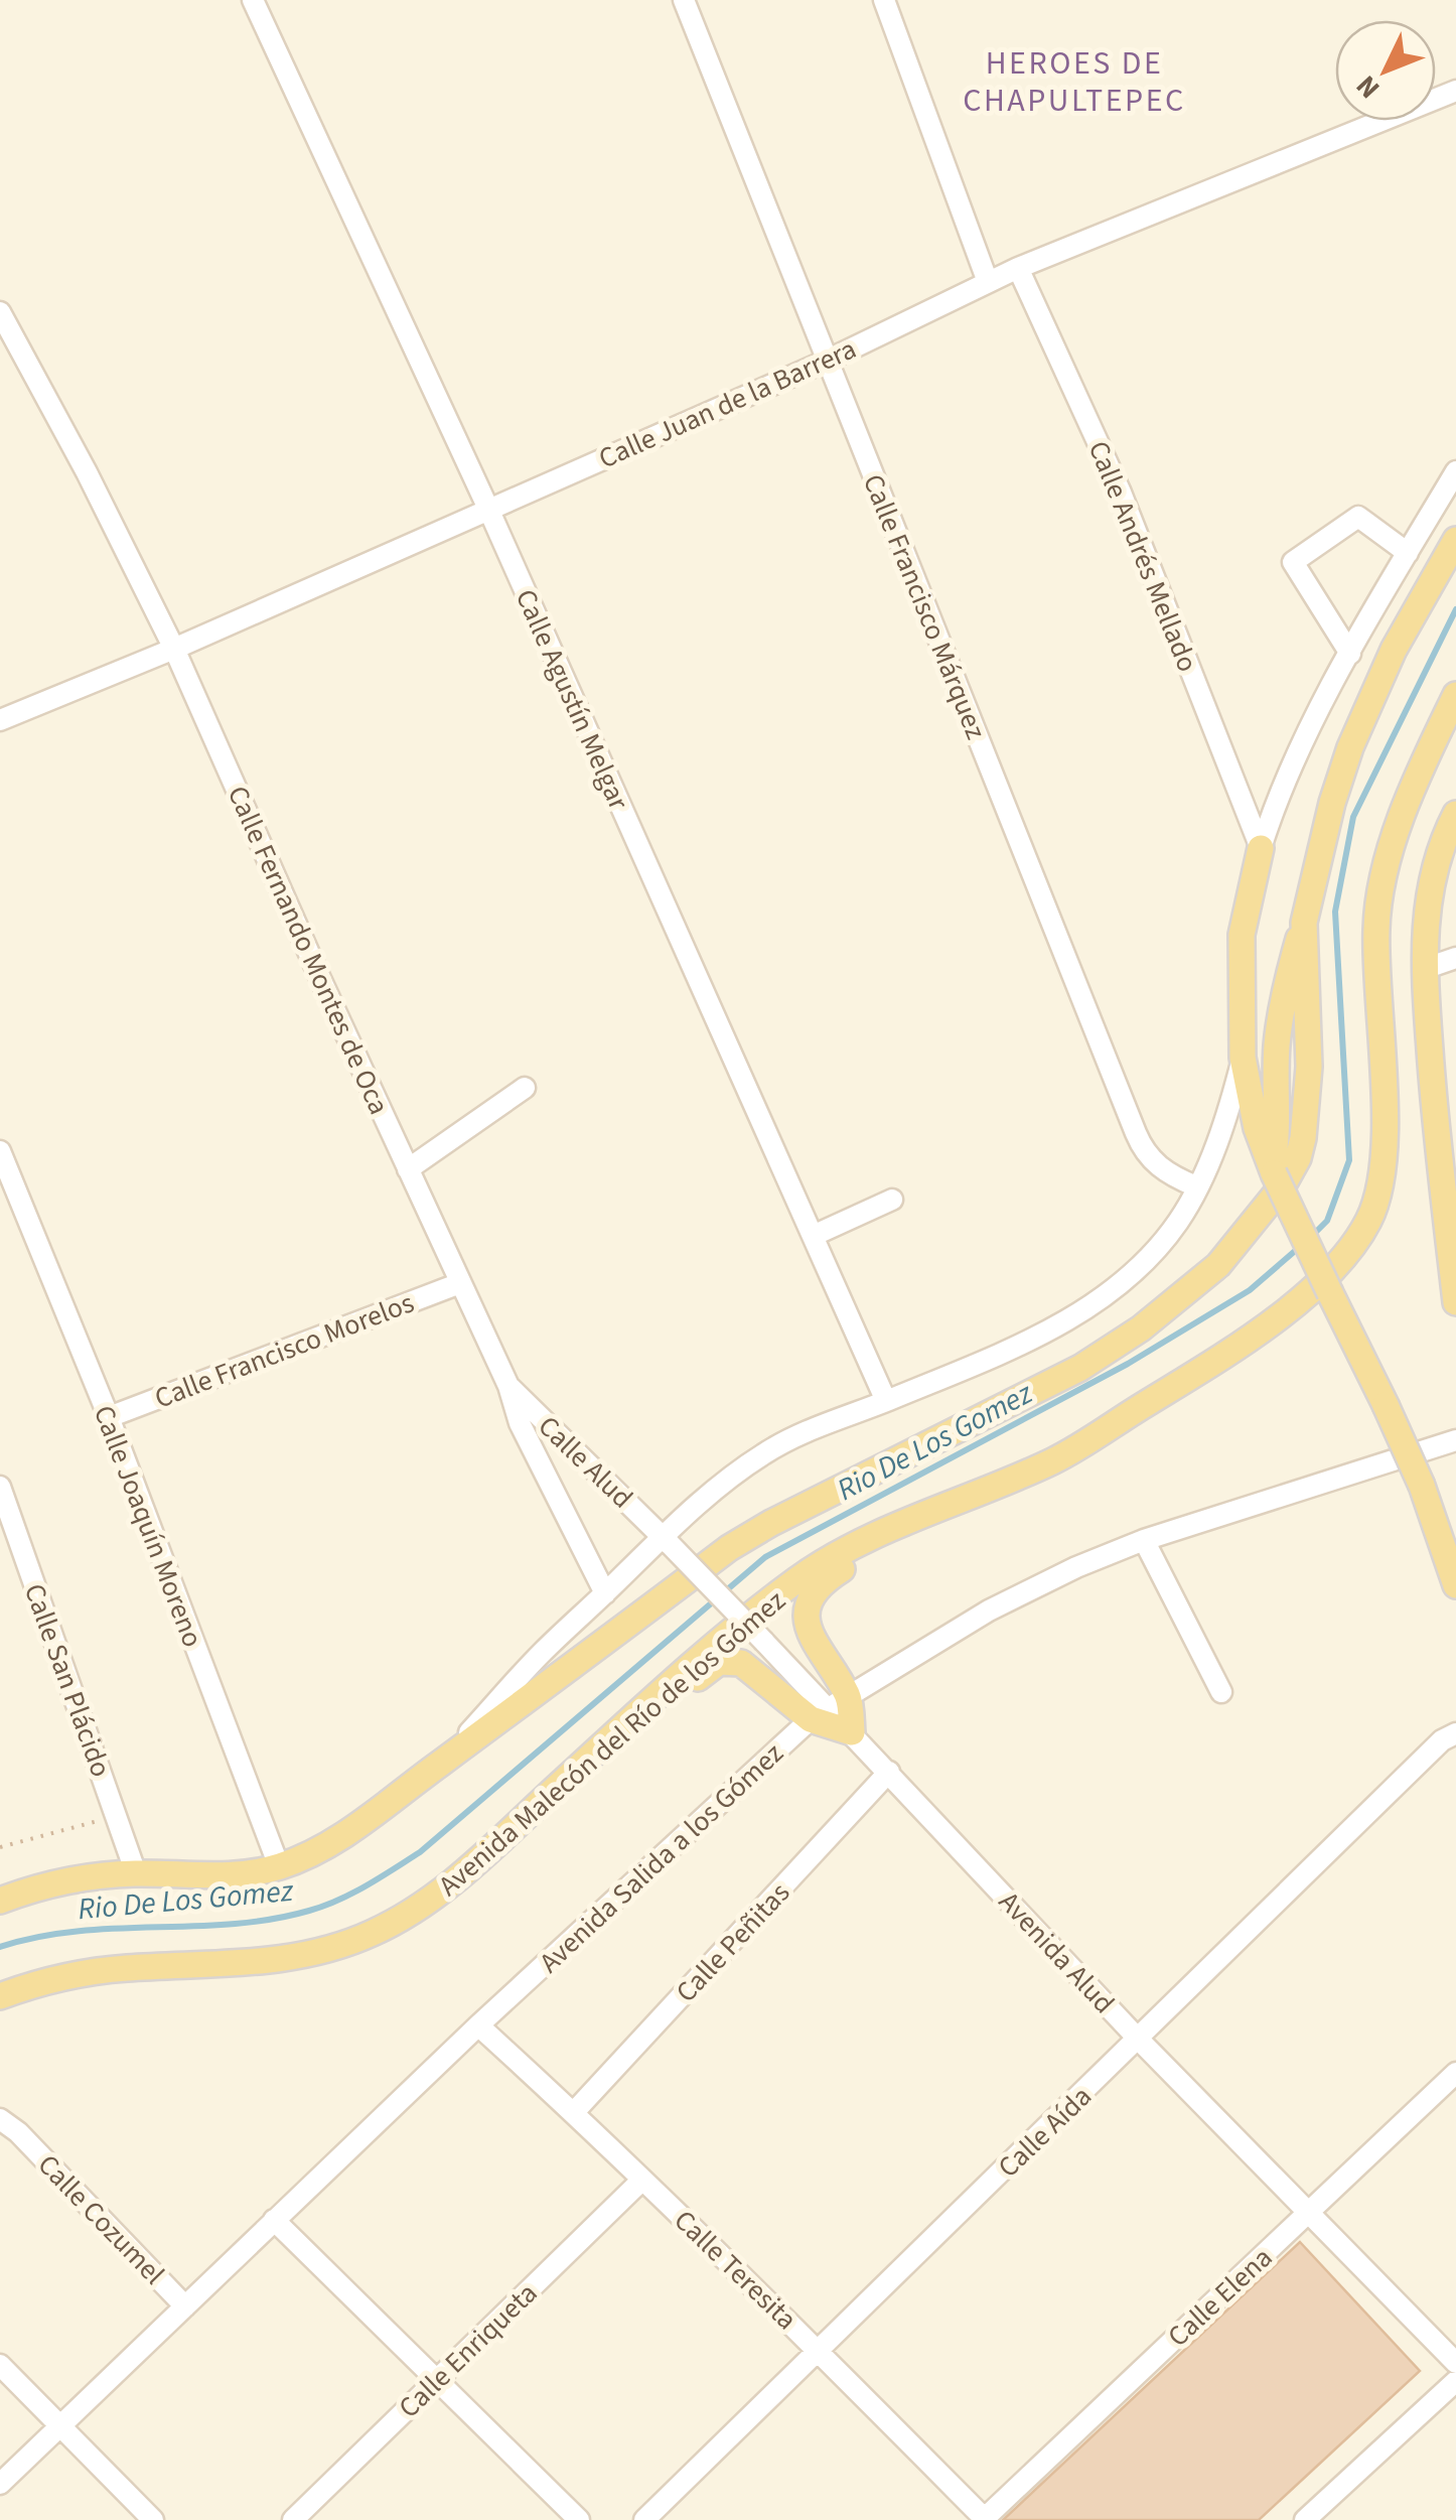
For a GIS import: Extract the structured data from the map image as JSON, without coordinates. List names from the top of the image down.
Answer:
{
  "streets": {
    "main road": ["Avenida Malecón del Río de los Gómez"],
    "street": [
      "Calle Juan de la Barrera",
      "Calle Andrés Mellado",
      "Calle Francisco Márquez",
      "Calle Agustín Melgar",
      "Calle Fernando Montes de Oca",
      "Calle Francisco Morelos",
      "Calle Alud",
      "Calle Joaquín Moreno",
      "Calle San Plácido",
      "Avenida Salida a los Gómez",
      "Calle Peñitas",
      "Avenida Alud",
      "Calle Aída",
      "Calle Cozumel",
      "Calle Teresita",
      "Calle Elena",
      "Calle Enriqueta"
    ]
  },
  "crossings": [
    ["Calle Juan de la Barrera", "Calle Andrés Mellado"],
    ["Calle Juan de la Barrera", "Calle Francisco Márquez"],
    ["Calle Juan de la Barrera", "Calle Agustín Melgar"],
    ["Calle Juan de la Barrera", "Calle Fernando Montes de Oca"],
    ["Calle Fernando Montes de Oca", "Calle Francisco Morelos"],
    ["Calle Fernando Montes de Oca", "Calle Alud"],
    ["Calle Francisco Morelos", "Calle Joaquín Moreno"],
    ["Avenida Salida a los Gómez", "Calle Cozumel"],
    ["Avenida Salida a los Gómez", "Calle Teresita"],
    ["Calle Peñitas", "Avenida Alud"],
    ["Calle Peñitas", "Calle Teresita"],
    ["Avenida Alud", "Calle Aída"],
    ["Avenida Alud", "Calle Elena"],
    ["Calle Aída", "Calle Teresita"],
    ["Calle Teresita", "Calle Elena"],
    ["Calle Teresita", "Calle Enriqueta"]
  ],
  "districts": ["HEROES DE CHAPULTEPEC"],
  "water": ["Rio De Los Gomez"],
  "north": "bottom left"
}
